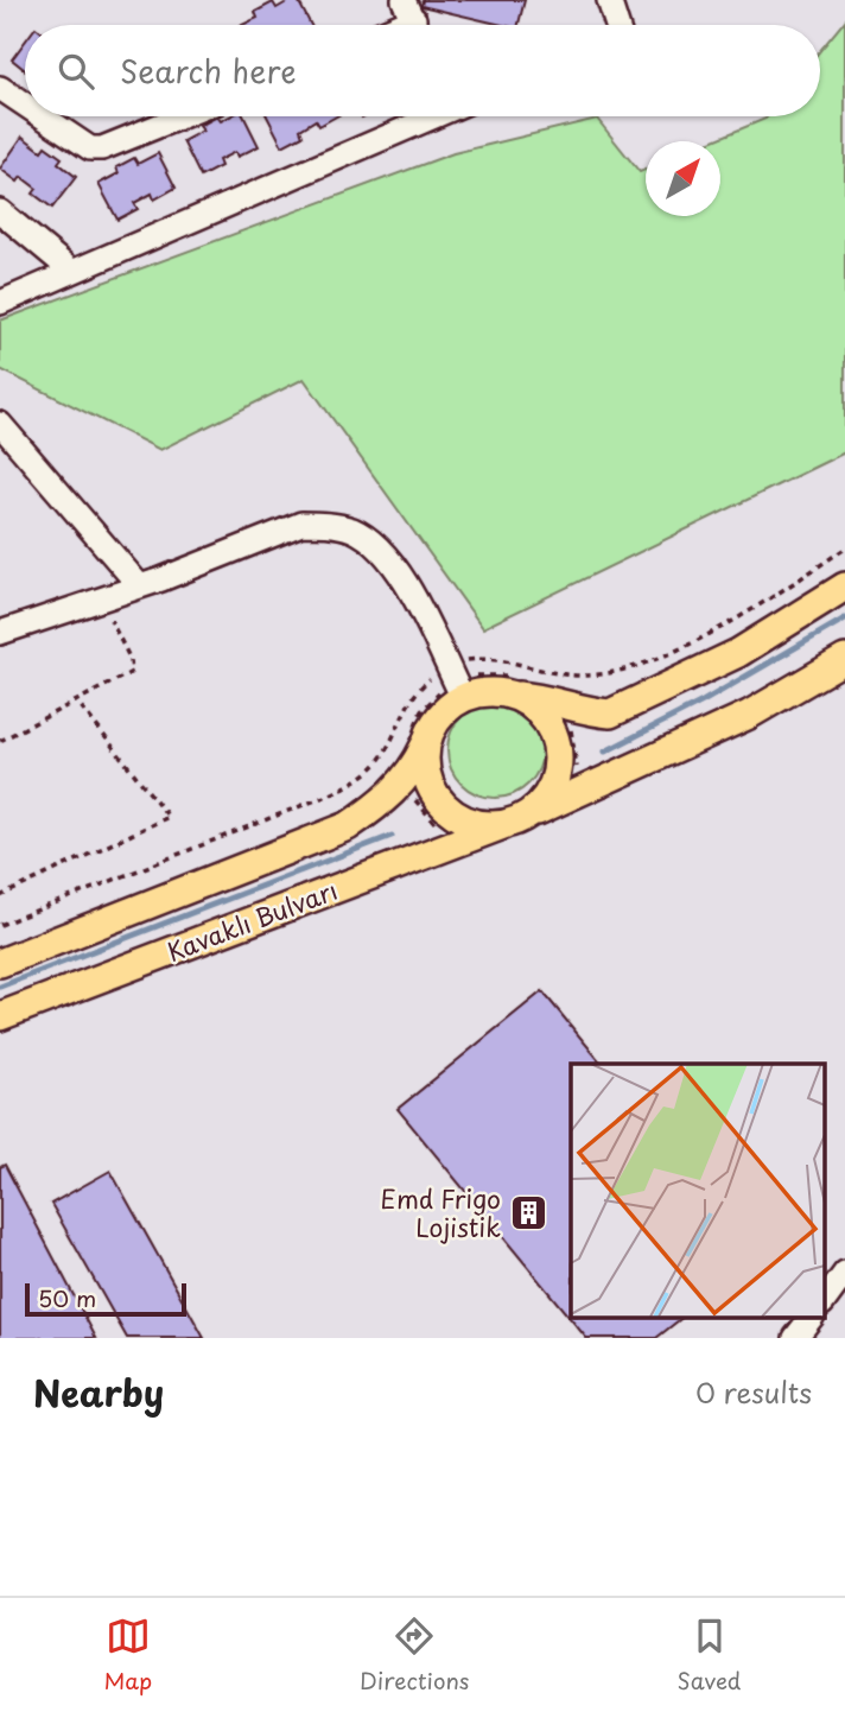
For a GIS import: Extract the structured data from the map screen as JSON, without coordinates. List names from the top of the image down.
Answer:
{
  "streets": {
    "main road": ["Kavaklı Bulvarı"]
  },
  "places": {
    "building": ["Emd Frigo Lojistik"]
  },
  "scale_bar": "50 m",
  "north": "top right",
  "page": {
    "search": "Search here",
    "scale": "50 m",
    "heading": ["Nearby", "0 results"],
    "nav": ["Map", "Directions", "Saved"]
  }
}
